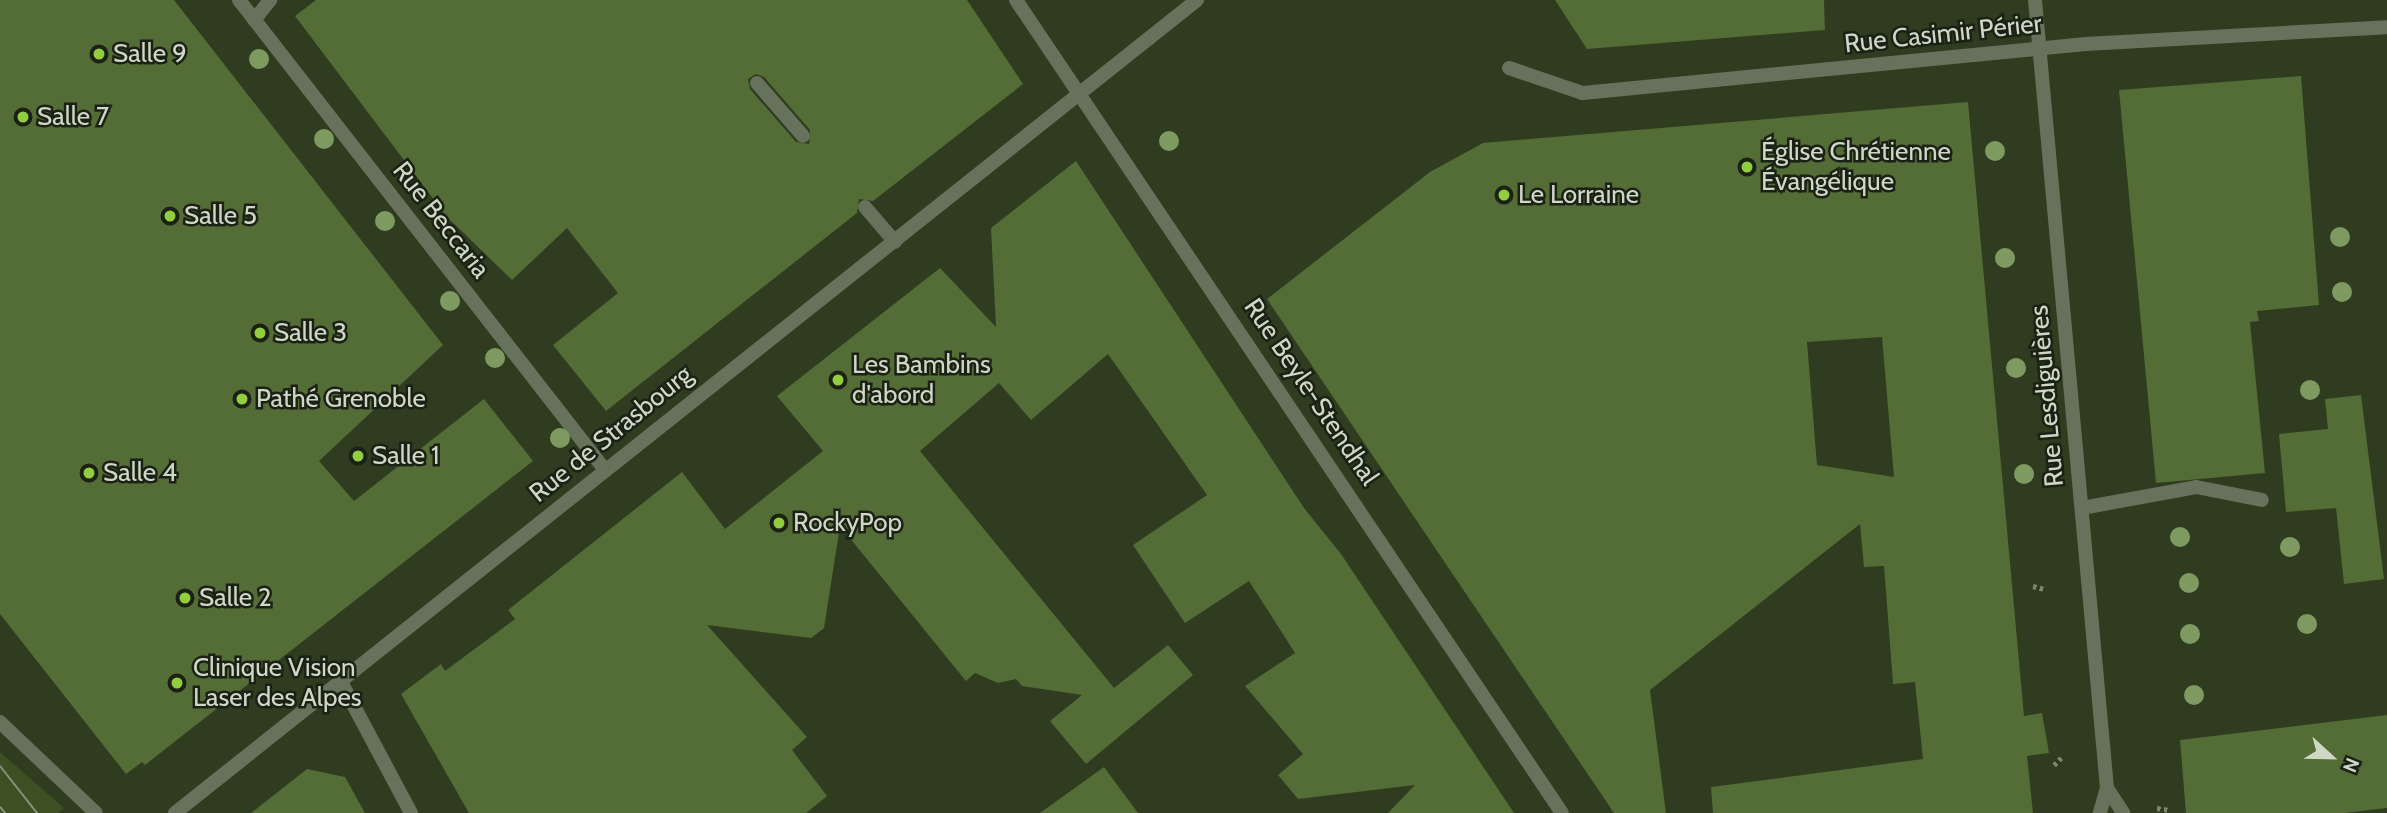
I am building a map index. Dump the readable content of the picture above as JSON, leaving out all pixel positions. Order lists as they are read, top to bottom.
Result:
{
  "streets": {
    "street": [
      "Rue Casimir Périer",
      "Rue Beccaria",
      "Rue Beyle-Stendhal",
      "Rue Lesdiguières",
      "Rue de Strasbourg"
    ]
  },
  "crossings": [
    ["Rue Casimir Périer", "Rue Lesdiguières"],
    ["Rue Beccaria", "Rue de Strasbourg"],
    ["Rue Beyle-Stendhal", "Rue de Strasbourg"]
  ],
  "places": [
    "Salle 9",
    "Salle 7",
    "Église Chrétienne Évangélique",
    "Le Lorraine",
    "Salle 5",
    "Salle 3",
    "Les Bambins d'abord",
    "Pathé Grenoble",
    "Salle 1",
    "Salle 4",
    "RockyPop",
    "Salle 2",
    "Clinique Vision Laser des Alpes"
  ],
  "north": "right"
}
